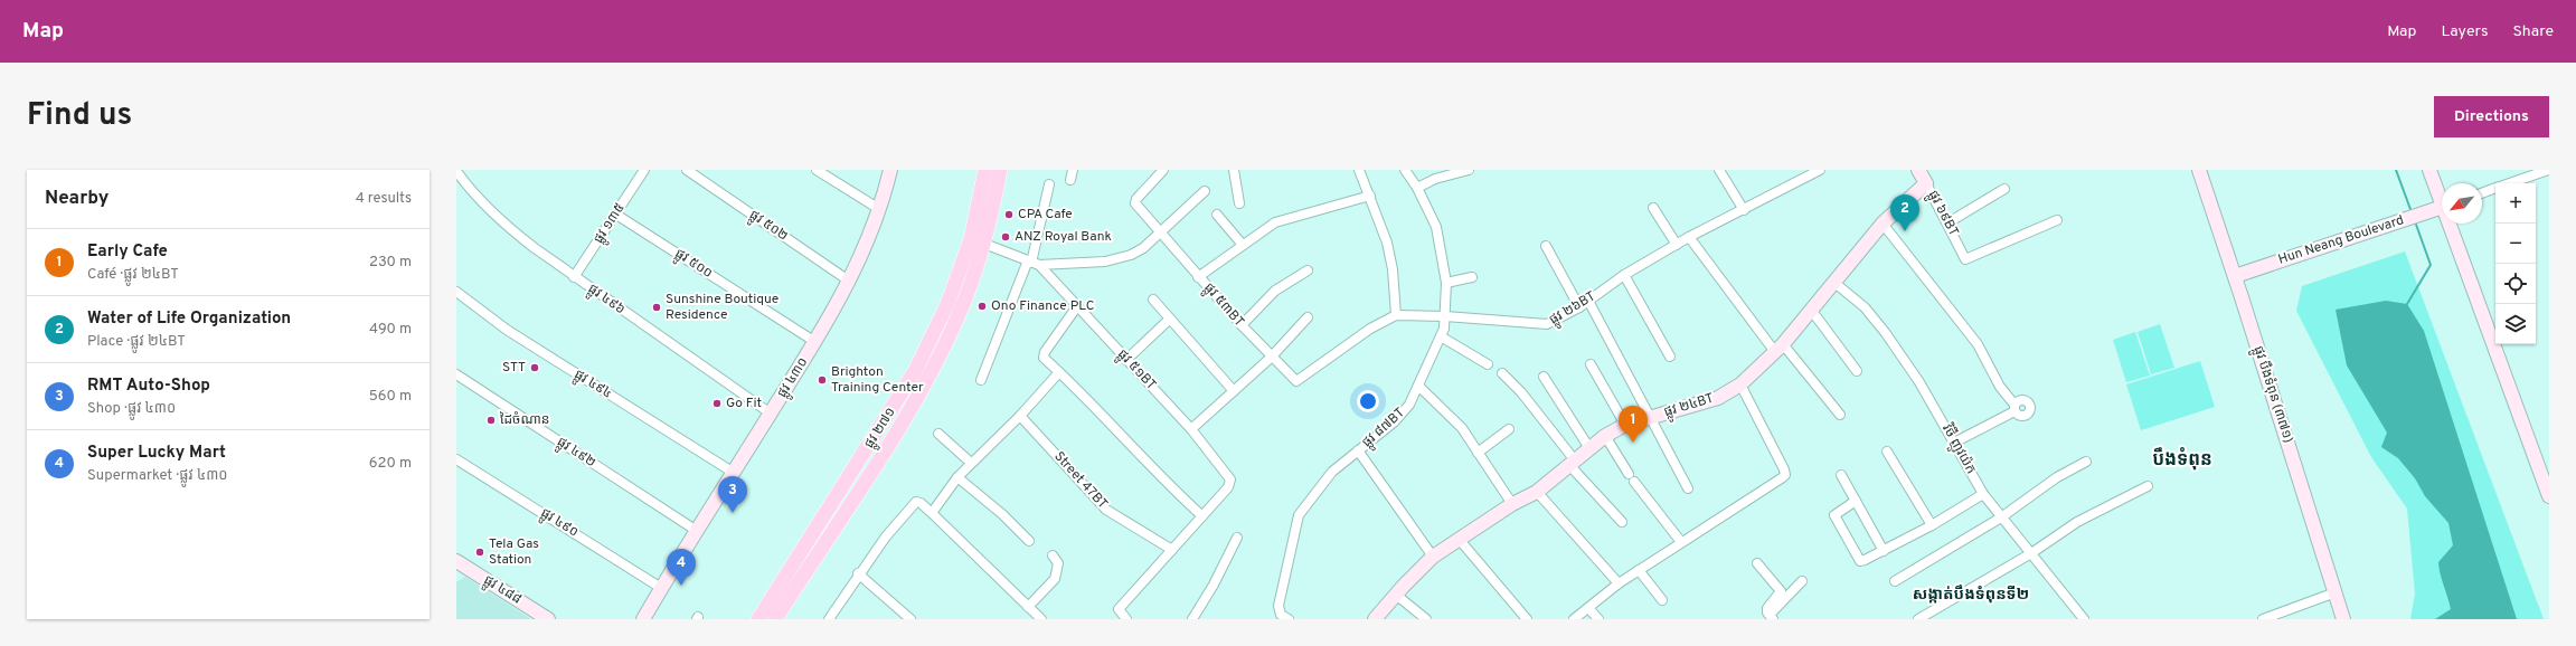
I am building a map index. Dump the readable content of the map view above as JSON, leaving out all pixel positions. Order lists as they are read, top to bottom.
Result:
{
  "streets": {
    "main road": ["ផ្លូវ ២៧១"],
    "street": [
      "ផ្លូវ ៦៩BT",
      "ផ្លូវ ១៣៥",
      "ផ្លូវ ៥០២",
      "Hun Neang Boulevard",
      "ផ្លូវ ៥០០",
      "ផ្លូវ ៤៩៦",
      "ផ្លូវ ៥៣BT",
      "ផ្លូវ ២៦BT",
      "ផ្លូវ ៥១BT",
      "ផ្លូវ ៤៣០",
      "ផ្លូវ ៤៩៤",
      "ផ្លូវ បឹងទំពុន (៣៧១)",
      "ផ្លូវ ២៤BT",
      "ផ្លូវ ៨៧BT",
      "វិថី ញូវយ៉ក",
      "ផ្លូវ ៤៩២",
      "Street 47BT",
      "ផ្លូវ ៤៩០",
      "ផ្លូវ ៤៨៨"
    ]
  },
  "crossings": [
    ["ផ្លូវ ៦៩BT", "ផ្លូវ ២៤BT"],
    ["ផ្លូវ ១៣៥", "ផ្លូវ ៥០០"],
    ["ផ្លូវ ១៣៥", "ផ្លូវ ៤៩៦"],
    ["ផ្លូវ ៥០២", "ផ្លូវ ៤៣០"],
    ["Hun Neang Boulevard", "ផ្លូវ បឹងទំពុន (៣៧១)"],
    ["ផ្លូវ ៥០០", "ផ្លូវ ៤៣០"],
    ["ផ្លូវ ៤៩៦", "ផ្លូវ ៤៣០"],
    ["ផ្លូវ ៥៣BT", "ផ្លូវ ២៦BT"],
    ["ផ្លូវ ២៦BT", "ផ្លូវ ៨៧BT"],
    ["ផ្លូវ ៤៣០", "ផ្លូវ ៤៩៤"],
    ["ផ្លូវ ៤៣០", "ផ្លូវ ៤៩២"],
    ["ផ្លូវ ៤៣០", "ផ្លូវ ៤៩០"],
    ["ផ្លូវ ២៤BT", "វិថី ញូវយ៉ក"]
  ],
  "districts": ["បឹងទំពុន", "សង្កាត់បឹងទំពុនទី២"],
  "places": [
    "CPA Cafe",
    "ANZ Royal Bank",
    "Ono Finance PLC",
    "Sunshine Boutique Residence",
    "STT",
    "Brighton Training Center",
    "Go Fit",
    "ដៃចំណាន",
    "Tela Gas Station"
  ],
  "north": "bottom left",
  "page": {
    "header": "Map",
    "nav": ["Map", "Layers", "Share"],
    "title": "Find us",
    "buttons": "Directions",
    "heading": ["Nearby", "4 results"],
    "map_buttons": ["+", "−"],
    "pins": [
      "2",
      "1",
      "3",
      "4"
    ],
    "list": [
      {
        "mark": "1",
        "name": "Early Cafe",
        "note": "Café · ផ្លូវ ២៤BT",
        "value": "230 m"
      },
      {
        "mark": "2",
        "name": "Water of Life Organization",
        "note": "Place · ផ្លូវ ២៤BT",
        "value": "490 m"
      },
      {
        "mark": "3",
        "name": "RMT Auto-Shop",
        "note": "Shop · ផ្លូវ ៤៣០",
        "value": "560 m"
      },
      {
        "mark": "4",
        "name": "Super Lucky Mart",
        "note": "Supermarket · ផ្លូវ ៤៣០",
        "value": "620 m"
      }
    ]
  }
}
